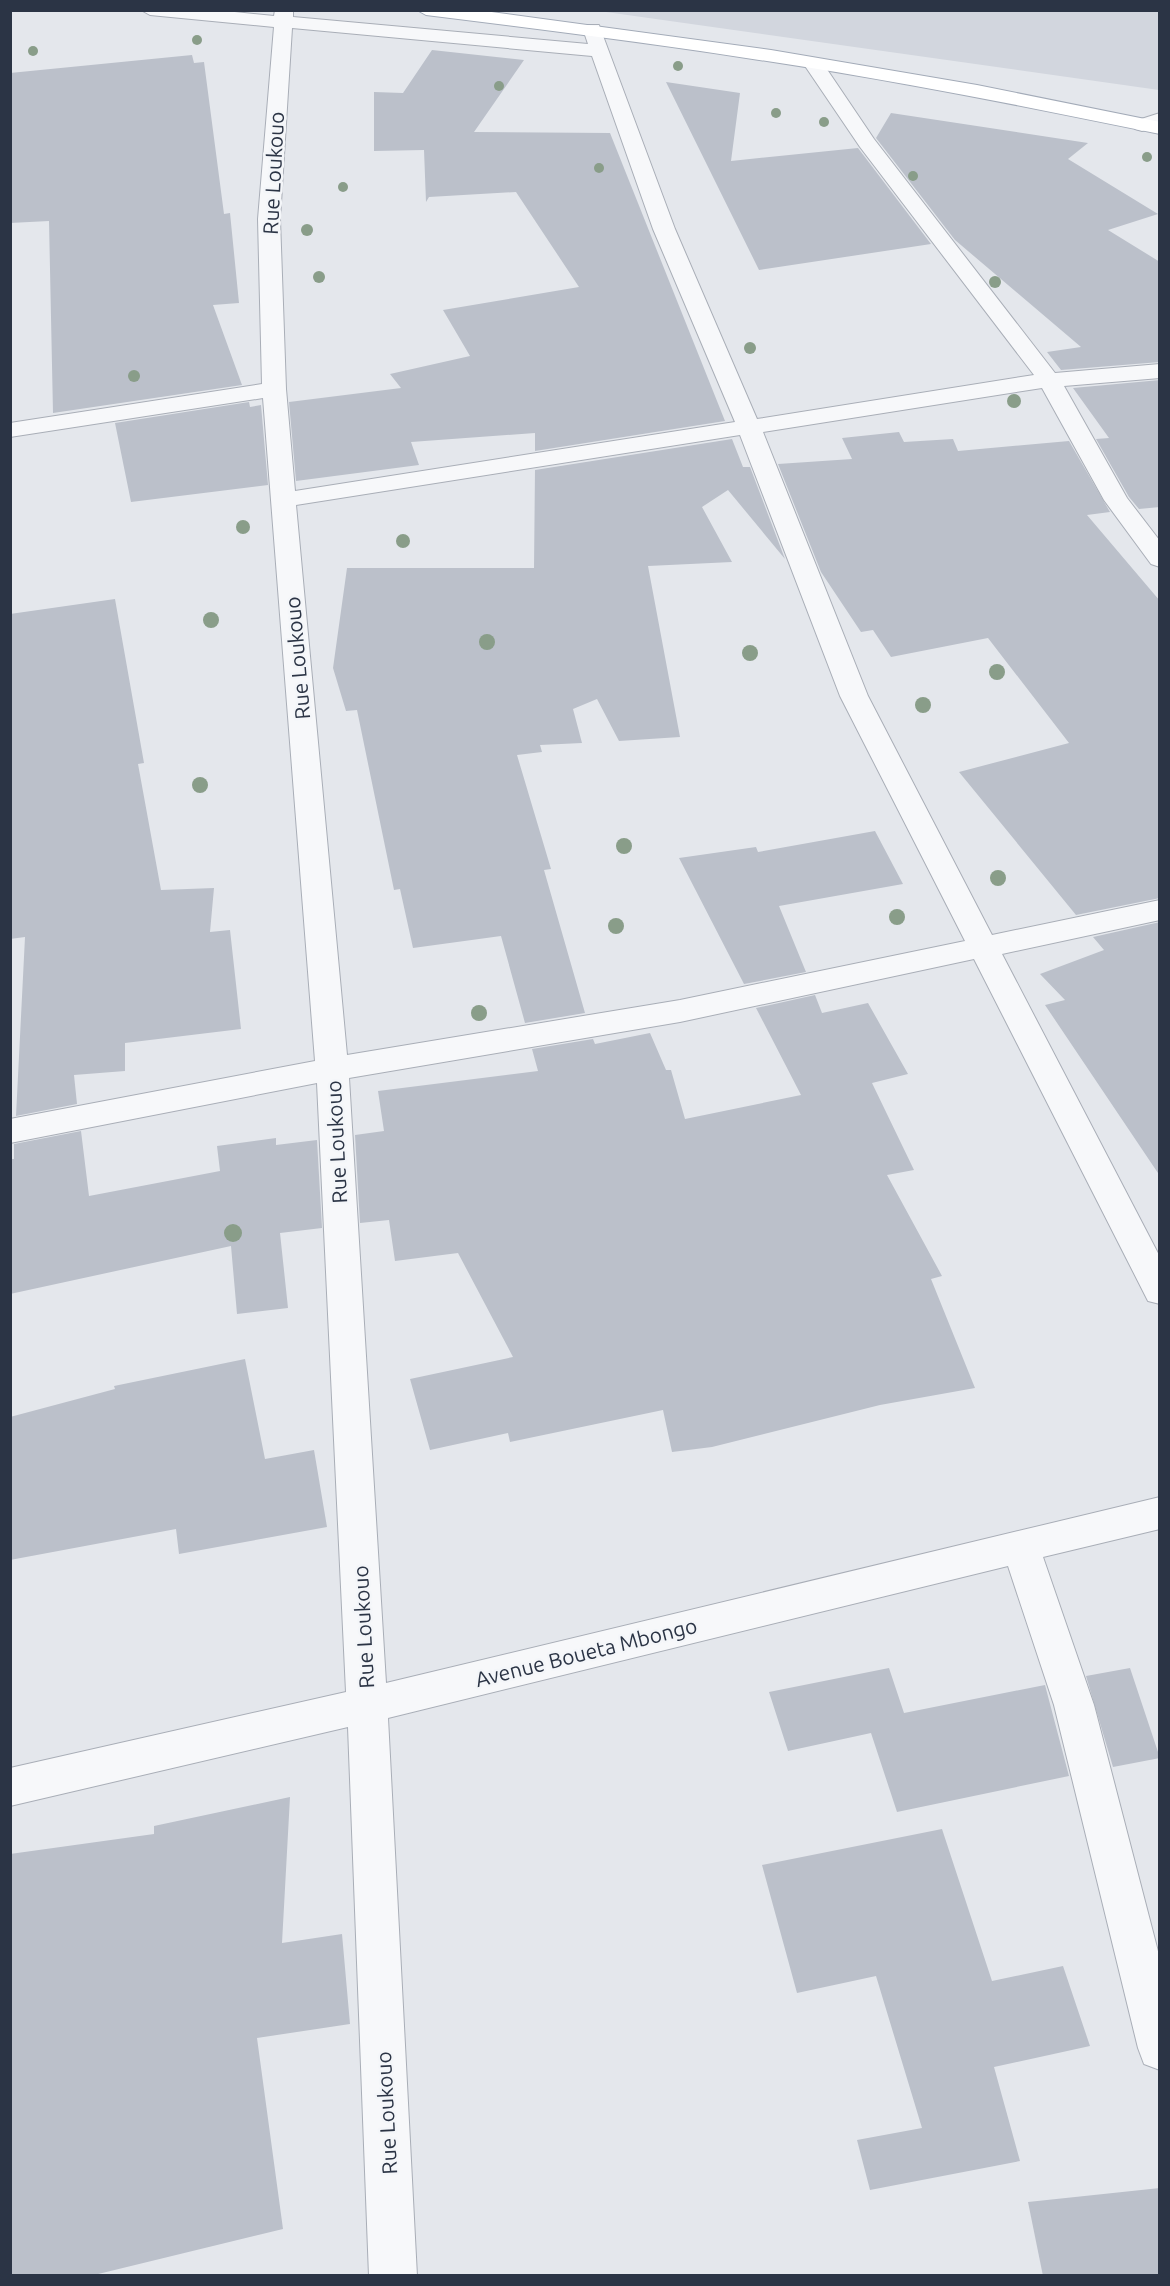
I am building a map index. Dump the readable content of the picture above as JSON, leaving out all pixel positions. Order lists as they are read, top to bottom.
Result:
{
  "streets": {
    "street": ["Rue Loukouo", "Avenue Boueta Mbongo"]
  },
  "crossings": [
    ["Rue Loukouo", "Avenue Boueta Mbongo"]
  ]
}
